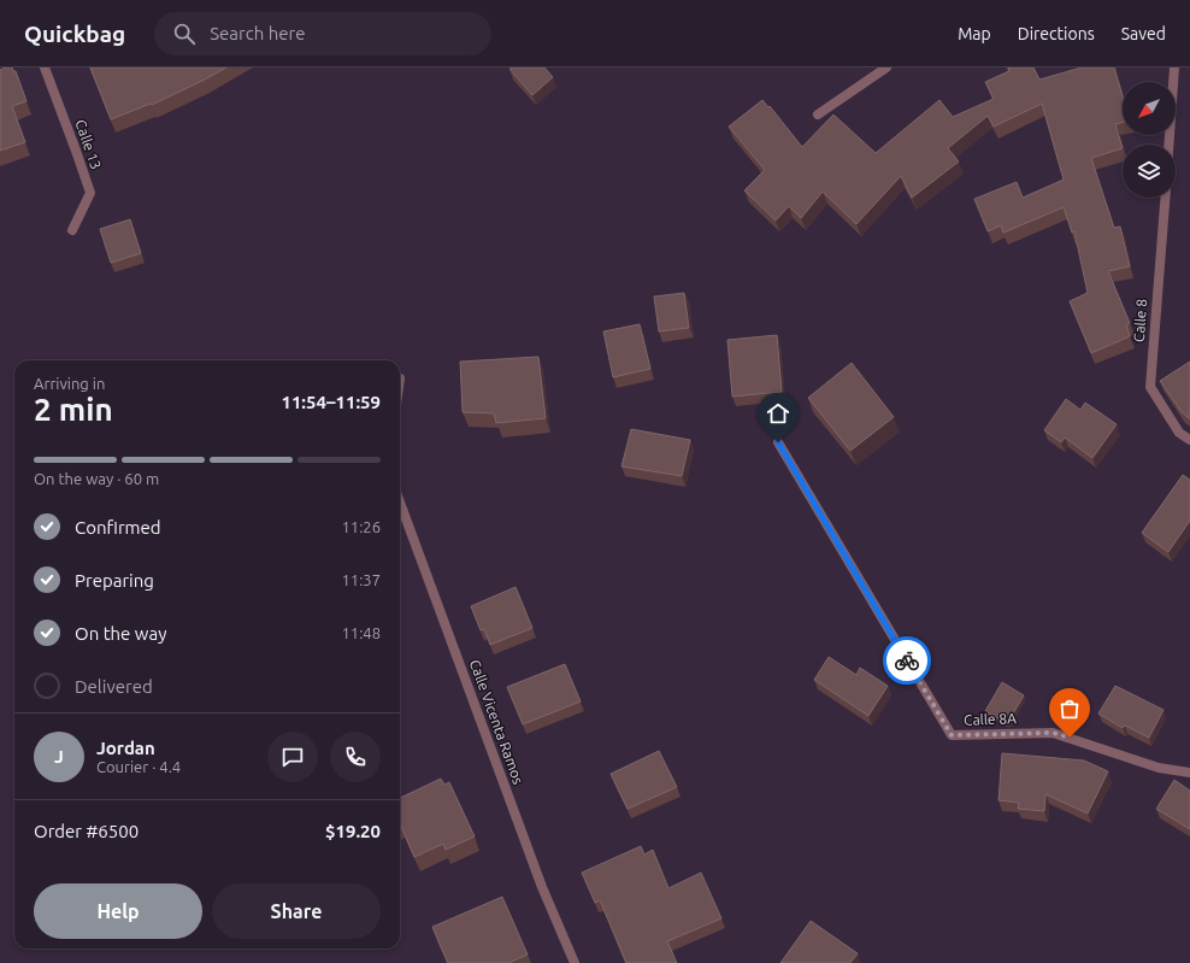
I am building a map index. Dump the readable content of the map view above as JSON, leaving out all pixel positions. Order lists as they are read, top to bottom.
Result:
{
  "streets": {
    "street": [
      "Calle 13",
      "Calle 8",
      "Calle 8A",
      "Calle Vicenta Ramos"
    ]
  },
  "north": "bottom left",
  "page": {
    "header": "Quickbag",
    "search": "Search here",
    "nav": ["Map", "Directions", "Saved"],
    "heading": ["2 min", "Arriving in", "11:54–11:59"],
    "panel": [
      "Jordan",
      "Courier · 4.4",
      "Order #6500",
      "$19.20"
    ],
    "bar": "On the way · 60 m",
    "list": [
      ["Confirmed", "11:26"],
      ["Preparing", "11:37"],
      ["On the way", "11:48"],
      "Delivered"
    ],
    "round": "J",
    "buttons": ["Help", "Share"]
  }
}
